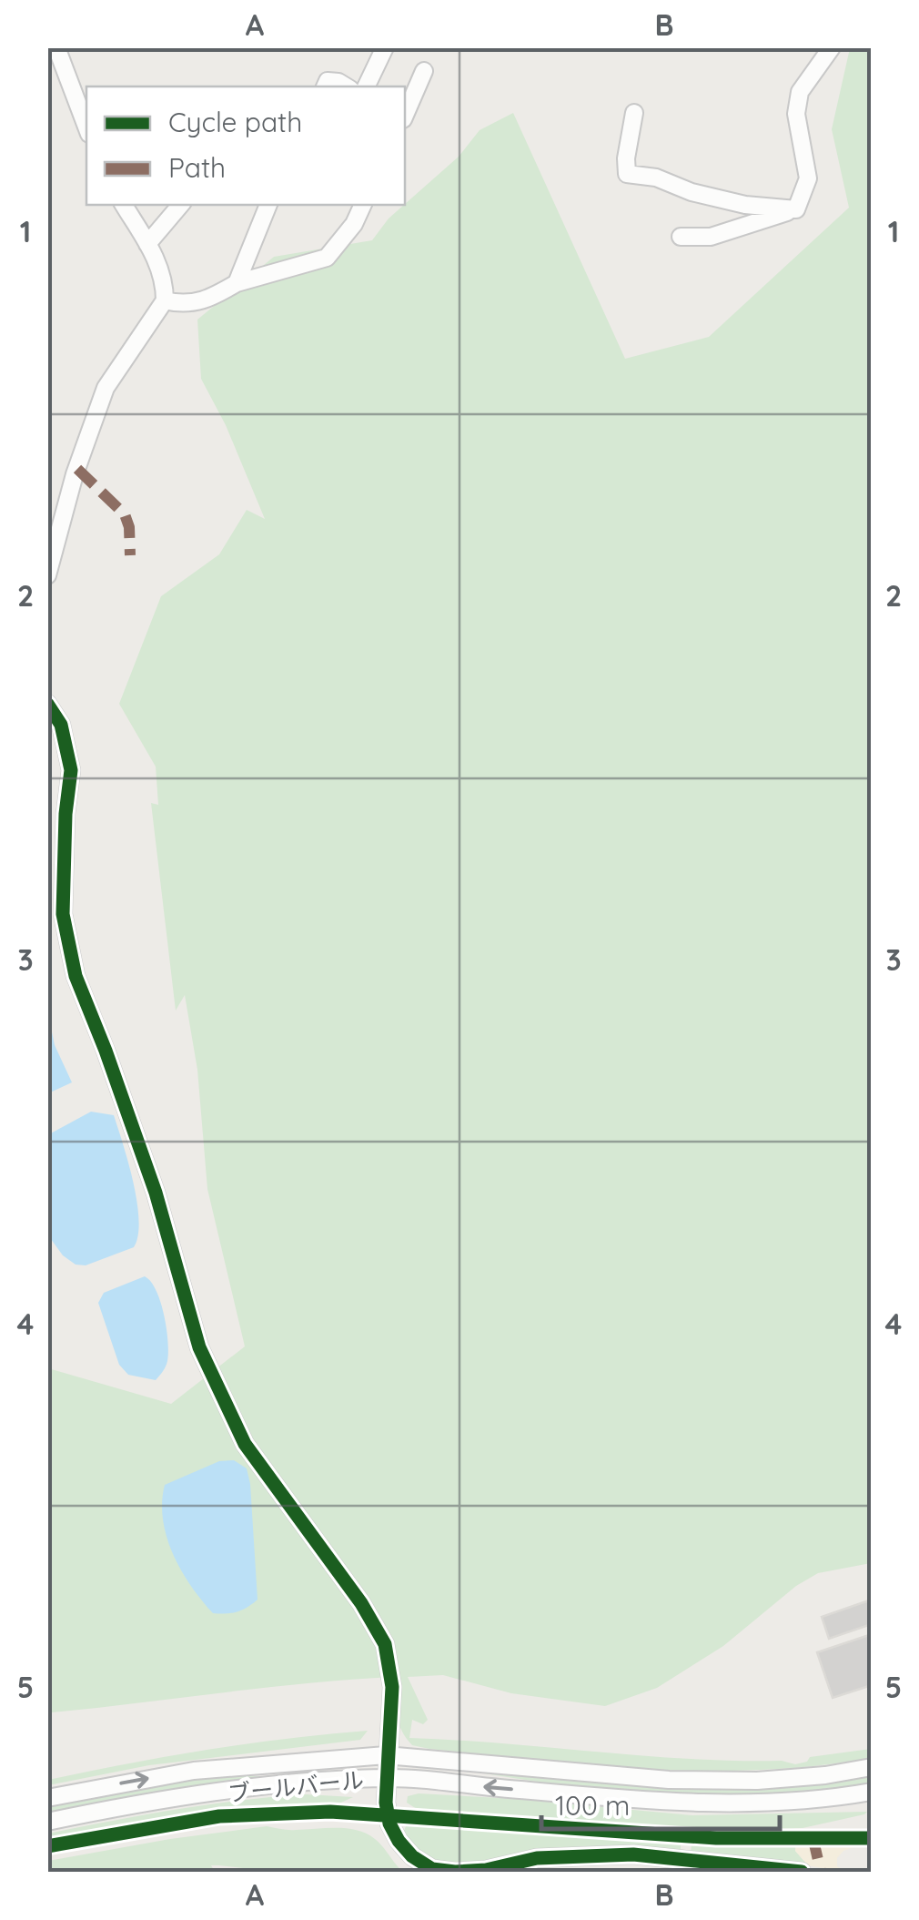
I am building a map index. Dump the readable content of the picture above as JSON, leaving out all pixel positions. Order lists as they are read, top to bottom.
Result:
{
  "streets": {
    "street": ["ブールバール"]
  },
  "legend": ["Cycle path", "Path"],
  "scale_bar": "100 m",
  "grid": {
    "columns": ["A", "B"],
    "rows": [
      "1",
      "2",
      "3",
      "4",
      "5"
    ]
  }
}
